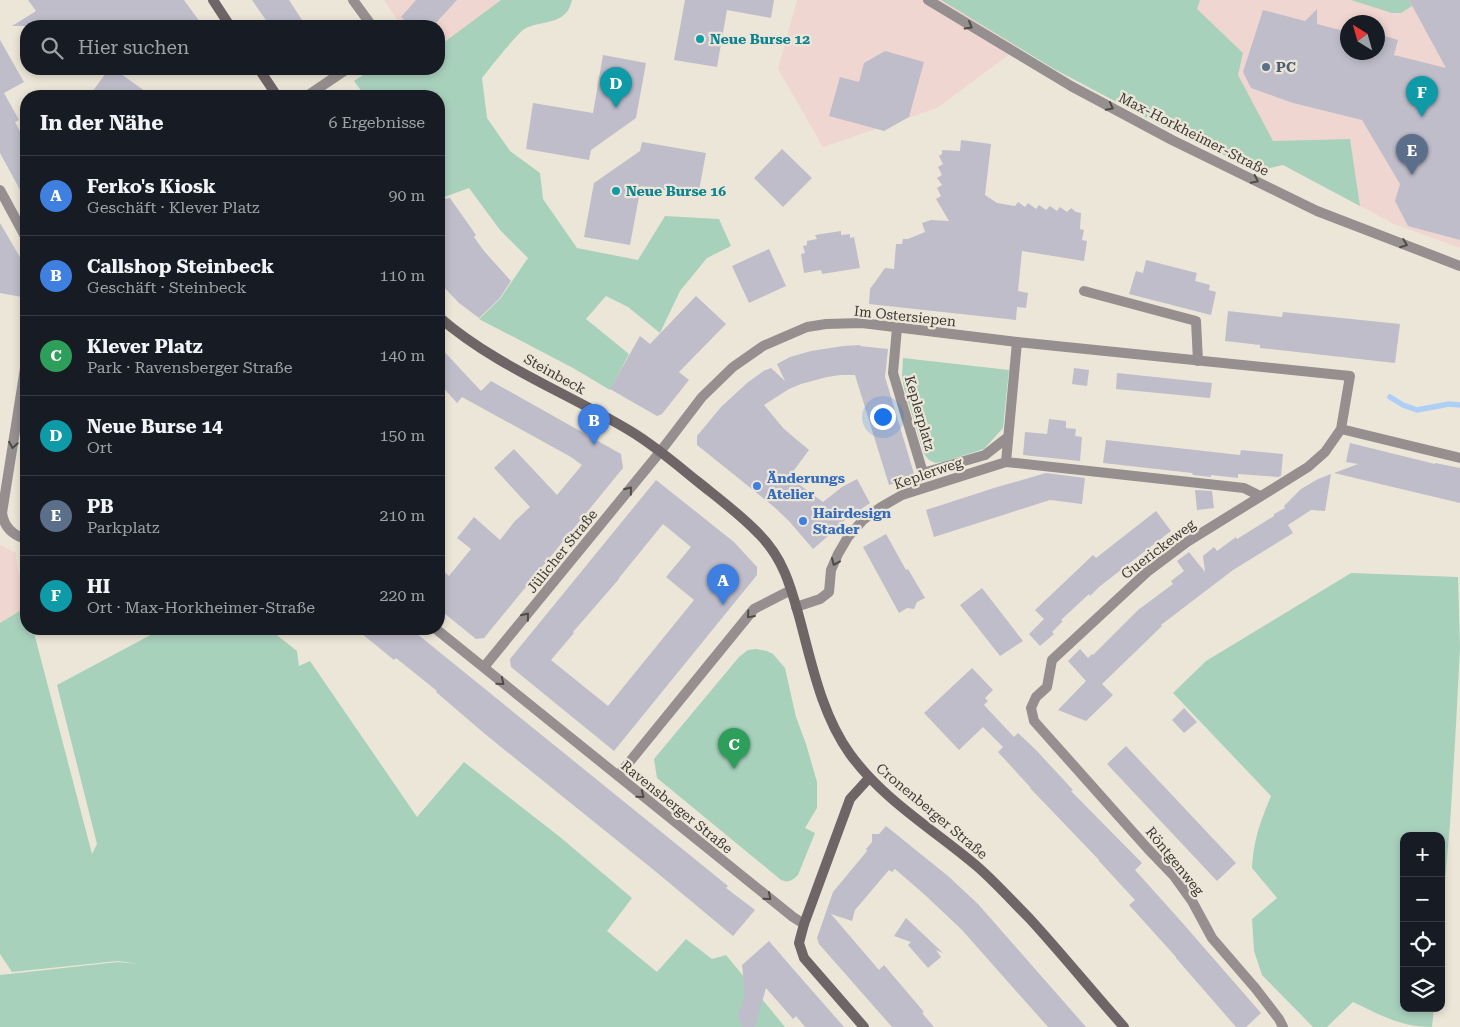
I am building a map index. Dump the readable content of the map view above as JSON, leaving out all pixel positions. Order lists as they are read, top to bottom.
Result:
{
  "streets": {
    "main road": ["Steinbeck", "Cronenberger Straße"],
    "street": [
      "Max-Horkheimer-Straße",
      "Im Ostersiepen",
      "Keplerplatz",
      "Keplerweg",
      "Guerickeweg",
      "Jülicher Straße",
      "Ravensberger Straße",
      "Röntgenweg"
    ]
  },
  "crossings": [
    ["Im Ostersiepen", "Steinbeck"],
    ["Im Ostersiepen", "Keplerplatz"],
    ["Im Ostersiepen", "Guerickeweg"],
    ["Im Ostersiepen", "Jülicher Straße"],
    ["Im Ostersiepen", "Cronenberger Straße"],
    ["Steinbeck", "Jülicher Straße"],
    ["Steinbeck", "Cronenberger Straße"],
    ["Keplerweg", "Cronenberger Straße"],
    ["Guerickeweg", "Röntgenweg"],
    ["Jülicher Straße", "Ravensberger Straße"],
    ["Jülicher Straße", "Cronenberger Straße"]
  ],
  "one_way": [
    "Max-Horkheimer-Straße",
    "Keplerweg",
    "Jülicher Straße",
    "Ravensberger Straße"
  ],
  "places": [
    "Neue Burse 12",
    "PC",
    "Neue Burse 16",
    "Änderungs Atelier",
    "Hairdesign Stader"
  ],
  "north": "top left",
  "page": {
    "search": "Hier suchen",
    "pins": [
      "D",
      "F",
      "E",
      "B",
      "A",
      "C"
    ],
    "heading": ["In der Nähe", "6 Ergebnisse"],
    "list": [
      {
        "mark": "A",
        "name": "Ferko's Kiosk",
        "note": "Geschäft · Klever Platz",
        "value": "90 m"
      },
      {
        "mark": "B",
        "name": "Callshop Steinbeck",
        "note": "Geschäft · Steinbeck",
        "value": "110 m"
      },
      {
        "mark": "C",
        "name": "Klever Platz",
        "note": "Park · Ravensberger Straße",
        "value": "140 m"
      },
      {
        "mark": "D",
        "name": "Neue Burse 14",
        "note": "Ort",
        "value": "150 m"
      },
      {
        "mark": "E",
        "name": "PB",
        "note": "Parkplatz",
        "value": "210 m"
      },
      {
        "mark": "F",
        "name": "HI",
        "note": "Ort · Max-Horkheimer-Straße",
        "value": "220 m"
      }
    ],
    "map_buttons": ["+", "−"]
  }
}
